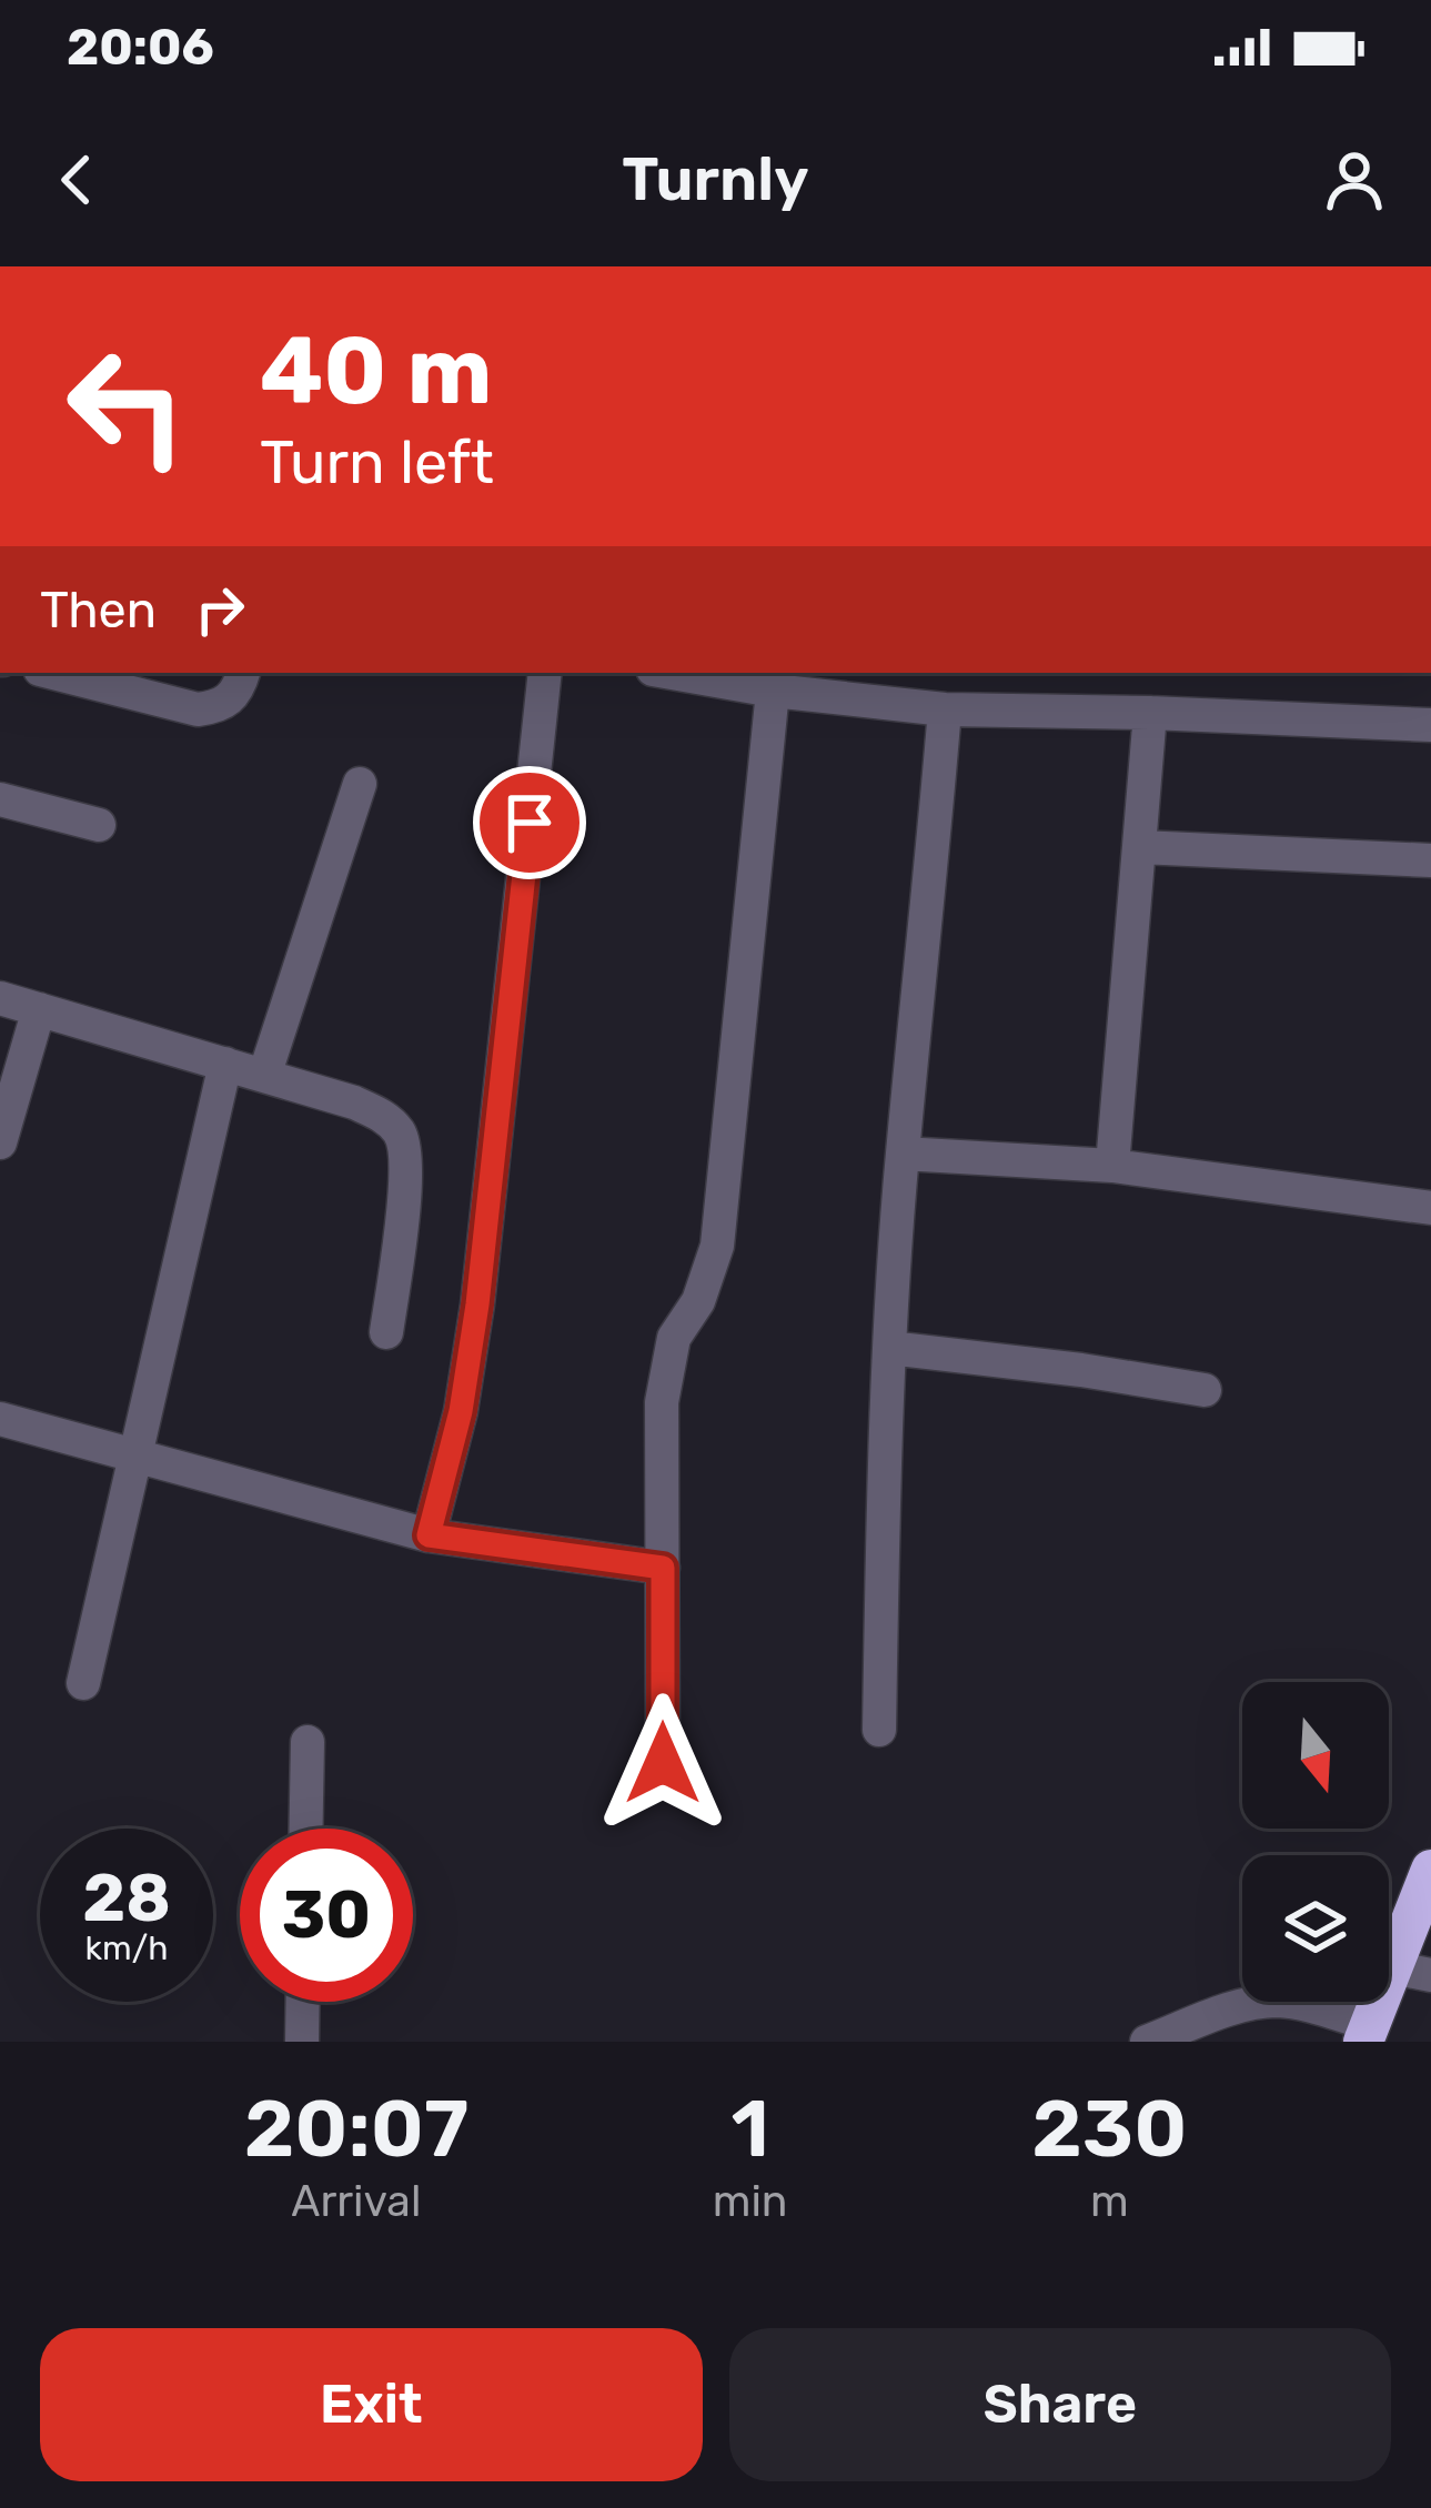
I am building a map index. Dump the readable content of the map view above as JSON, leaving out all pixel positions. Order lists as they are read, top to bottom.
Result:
{
  "north": "bottom",
  "page": {
    "status": "20:06",
    "header": "Turnly",
    "turn": ["40 m", "Turn left"],
    "then": "Then",
    "speed": "28 km/h",
    "limit": "30",
    "eta": [
      "20:07",
      "Arrival",
      "1",
      "min",
      "230",
      "m"
    ],
    "buttons": ["Exit", "Share"]
  }
}
